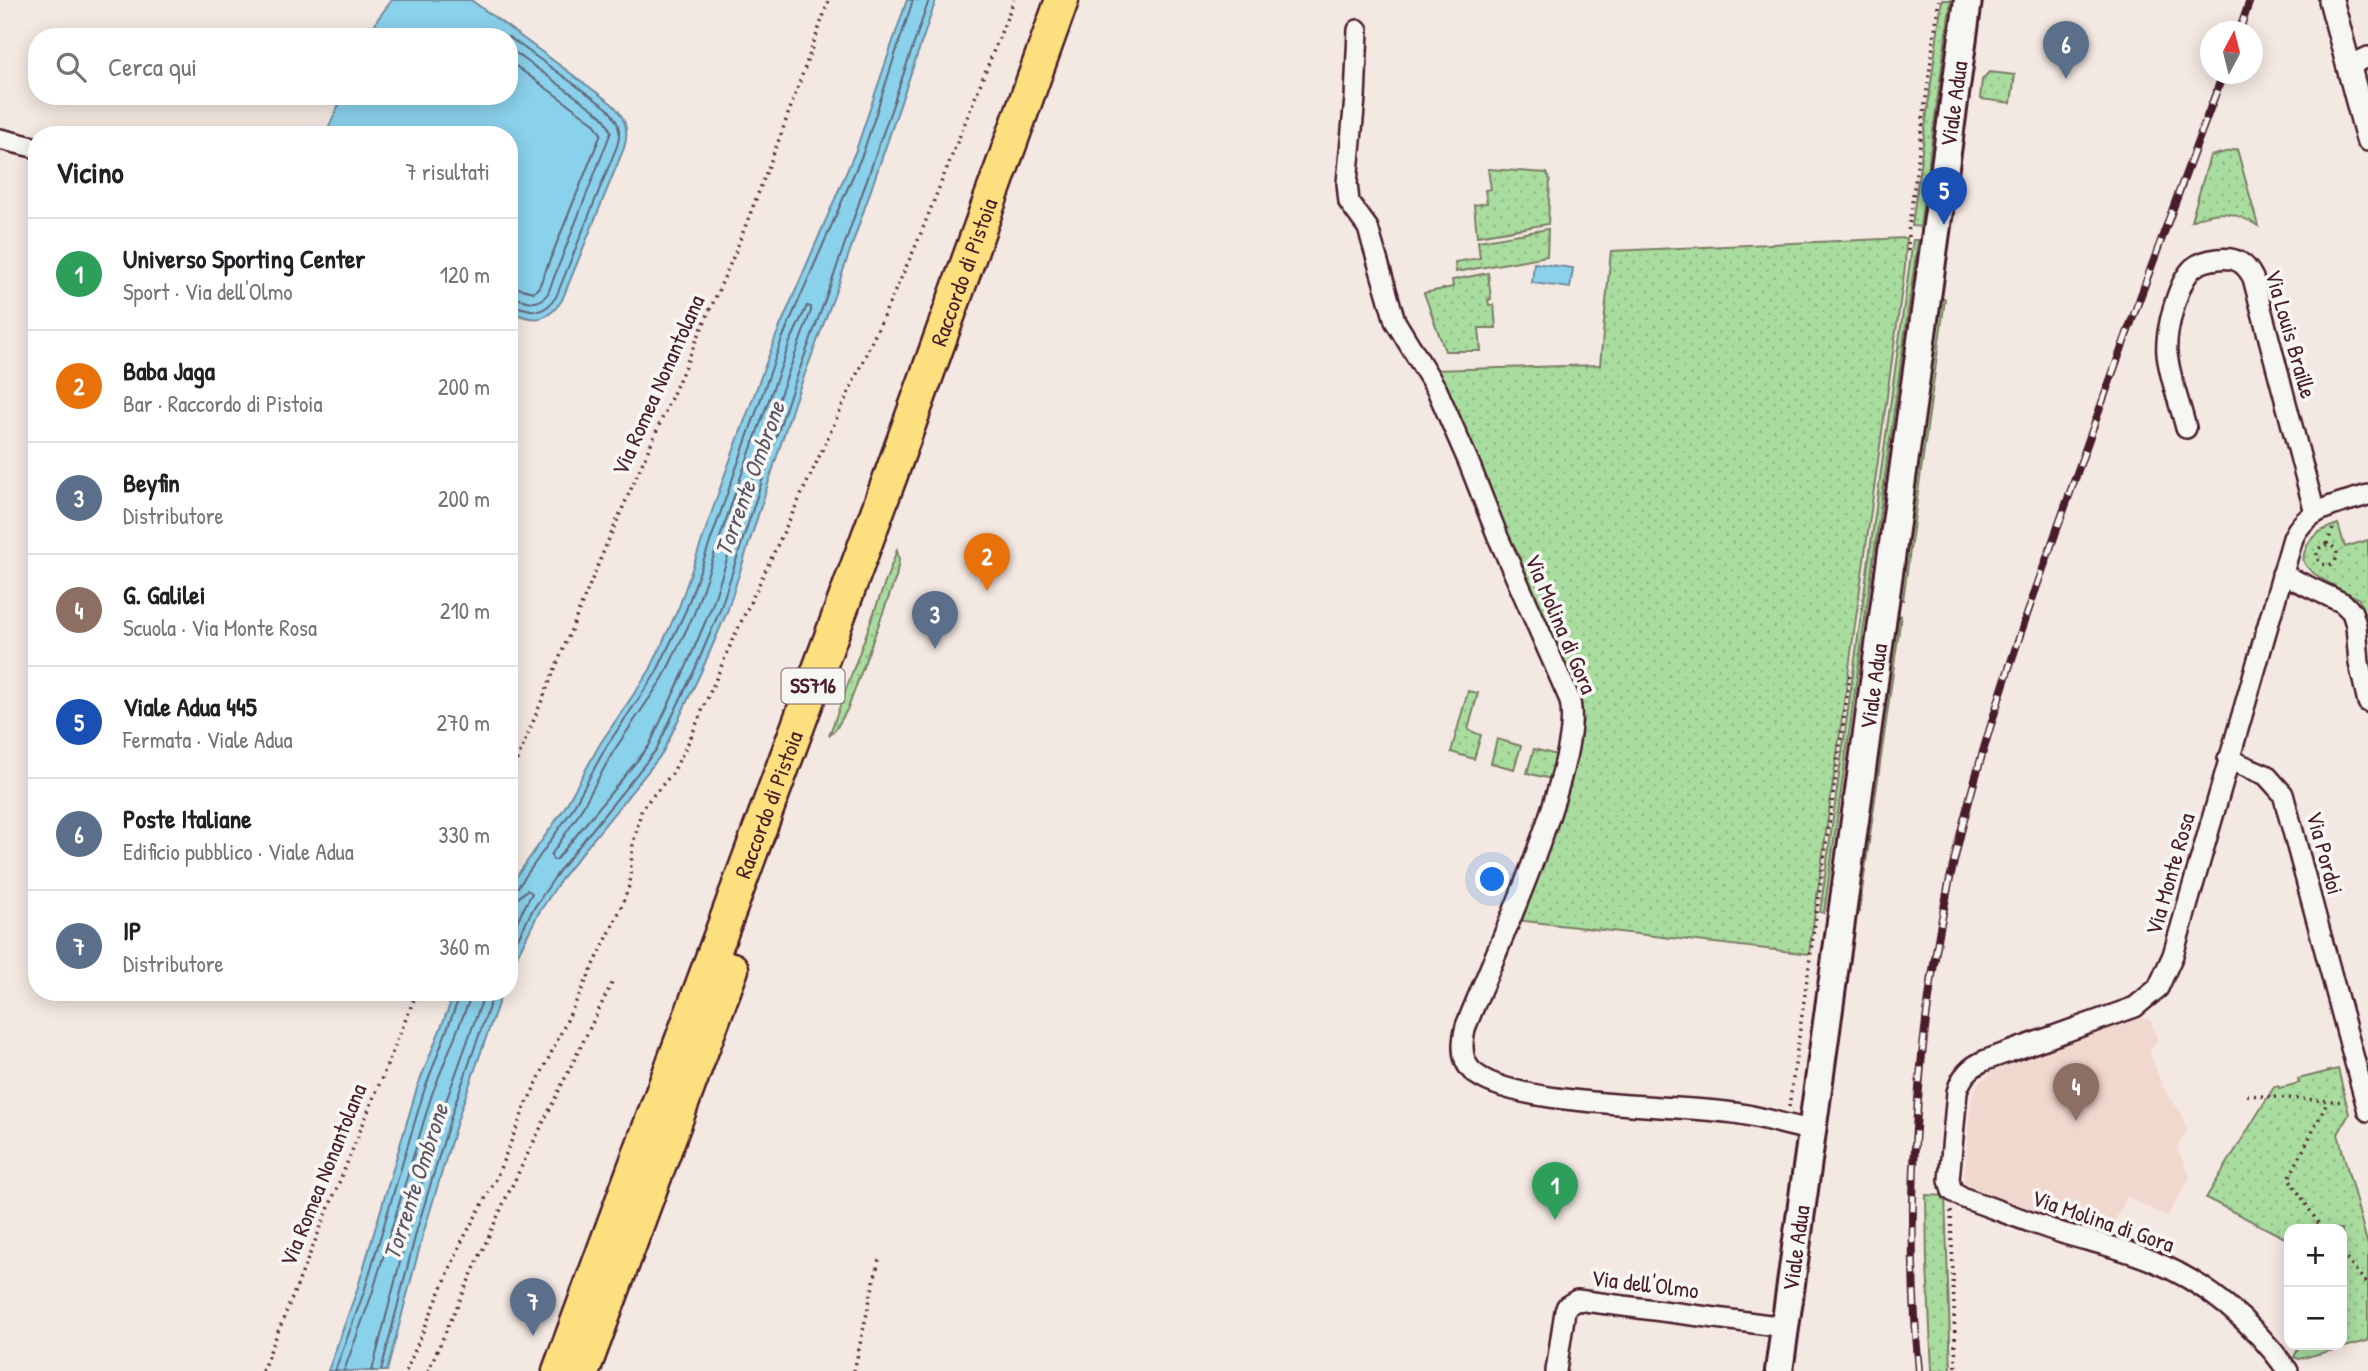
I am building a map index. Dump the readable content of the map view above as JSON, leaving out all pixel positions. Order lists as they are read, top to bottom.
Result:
{
  "streets": {
    "highway": ["Raccordo di Pistoia", "SS716"],
    "main road": ["Viale Adua"],
    "street": [
      "Via Louis Braille",
      "Via Molina di Gora",
      "Via Pordoi",
      "Via Monte Rosa",
      "Via dell'Olmo"
    ],
    "path": ["Via Romea Nonantolana"]
  },
  "crossings": [
    ["Viale Adua", "Via Molina di Gora"],
    ["Viale Adua", "Via dell'Olmo"],
    ["Via Louis Braille", "Via Monte Rosa"],
    ["Via Molina di Gora", "Via Monte Rosa"],
    ["Via Pordoi", "Via Monte Rosa"]
  ],
  "water": ["Torrente Ombrone"],
  "north": "top",
  "page": {
    "pins": [
      "6",
      "5",
      "2",
      "3",
      "4",
      "1",
      "7"
    ],
    "search": "Cerca qui",
    "heading": ["Vicino", "7 risultati"],
    "list": [
      {
        "mark": "1",
        "name": "Universo Sporting Center",
        "note": "Sport · Via dell'Olmo",
        "value": "120 m"
      },
      {
        "mark": "2",
        "name": "Baba Jaga",
        "note": "Bar · Raccordo di Pistoia",
        "value": "200 m"
      },
      {
        "mark": "3",
        "name": "Beyfin",
        "note": "Distributore",
        "value": "200 m"
      },
      {
        "mark": "4",
        "name": "G. Galilei",
        "note": "Scuola · Via Monte Rosa",
        "value": "210 m"
      },
      {
        "mark": "5",
        "name": "Viale Adua 445",
        "note": "Fermata · Viale Adua",
        "value": "270 m"
      },
      {
        "mark": "6",
        "name": "Poste Italiane",
        "note": "Edificio pubblico · Viale Adua",
        "value": "330 m"
      },
      {
        "mark": "7",
        "name": "IP",
        "note": "Distributore",
        "value": "360 m"
      }
    ],
    "map_buttons": ["+", "−"]
  }
}
